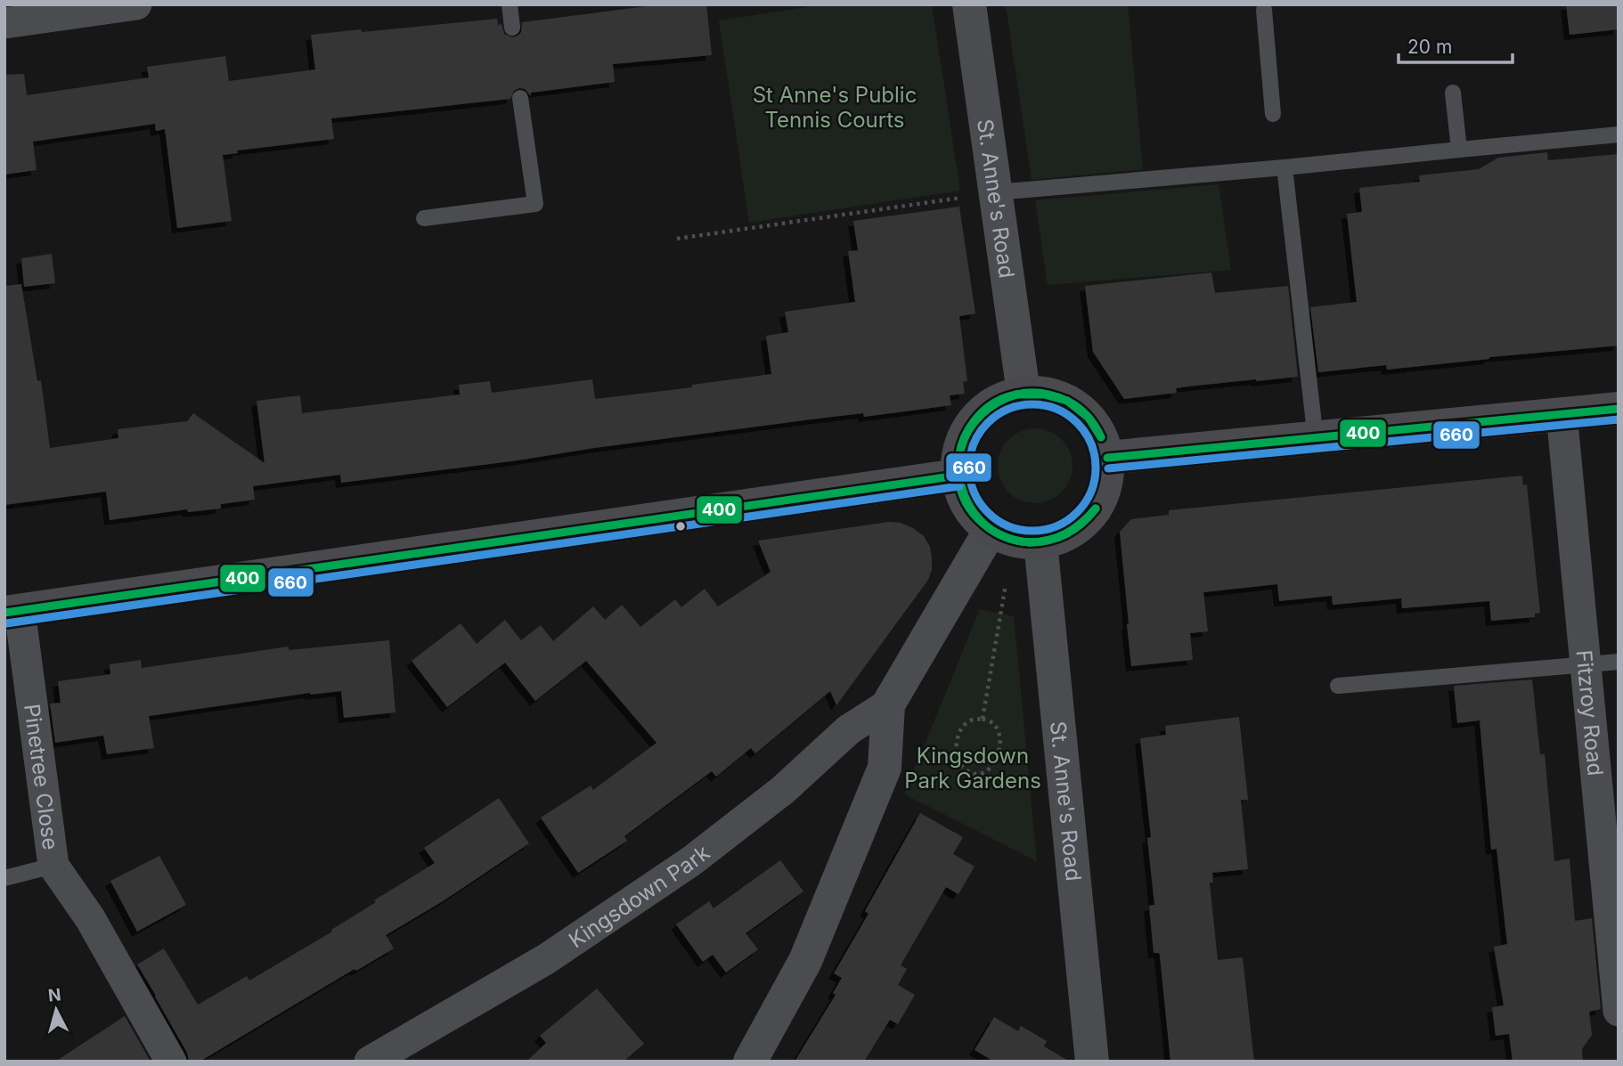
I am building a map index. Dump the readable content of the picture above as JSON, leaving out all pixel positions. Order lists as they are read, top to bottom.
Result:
{
  "streets": {
    "street": [
      "St. Anne's Road",
      "Fitzroy Road",
      "Pinetree Close",
      "Kingsdown Park"
    ]
  },
  "crossings": [
    ["St. Anne's Road", "Kingsdown Park"]
  ],
  "parks": ["St Anne's Public Tennis Courts", "Kingsdown Park Gardens"],
  "lines": ["transit line 400", "transit line 660"],
  "scale_bar": "20 m",
  "north": "top"
}
